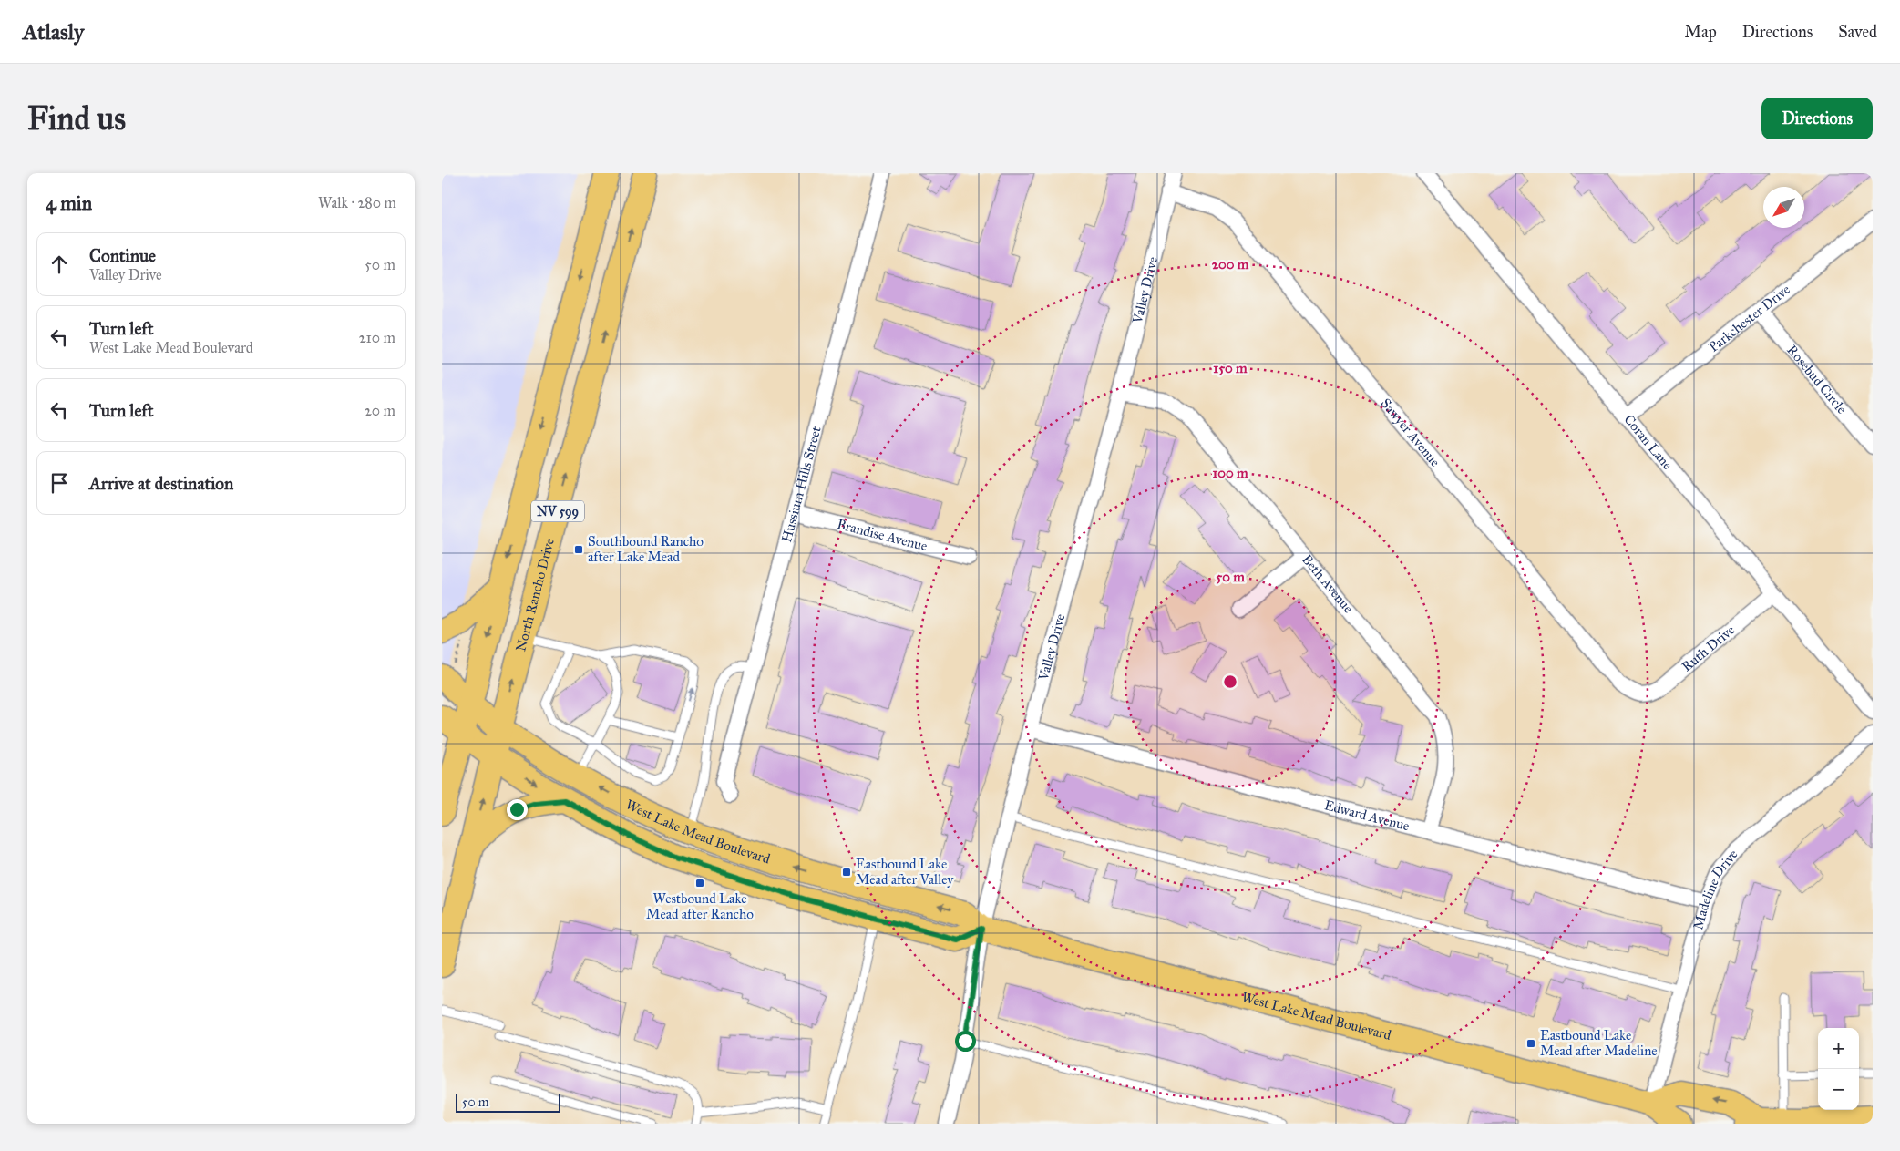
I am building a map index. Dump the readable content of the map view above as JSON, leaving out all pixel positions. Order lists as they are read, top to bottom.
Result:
{
  "streets": {
    "main road": ["NV 599", "North Rancho Drive", "West Lake Mead Boulevard"],
    "street": [
      "Valley Drive",
      "Parkchester Drive",
      "Rosebud Circle",
      "Sawyer Avenue",
      "Coran Lane",
      "Hussium Hills Street",
      "Brandise Avenue",
      "Beth Avenue",
      "Ruth Drive",
      "Edward Avenue",
      "Madeline Drive"
    ]
  },
  "crossings": [
    ["Valley Drive", "Sawyer Avenue"],
    ["Valley Drive", "Beth Avenue"],
    ["Valley Drive", "Edward Avenue"],
    ["Valley Drive", "West Lake Mead Boulevard"],
    ["Parkchester Drive", "Rosebud Circle"],
    ["Parkchester Drive", "Coran Lane"],
    ["Sawyer Avenue", "Ruth Drive"],
    ["Coran Lane", "Ruth Drive"],
    ["Hussium Hills Street", "Brandise Avenue"],
    ["NV 599", "West Lake Mead Boulevard"],
    ["Beth Avenue", "Edward Avenue"],
    ["North Rancho Drive", "West Lake Mead Boulevard"],
    ["Edward Avenue", "Madeline Drive"],
    ["West Lake Mead Boulevard", "Madeline Drive"]
  ],
  "places": {
    "transit": [
      "Southbound Rancho after Lake Mead",
      "Eastbound Lake Mead after Valley",
      "Westbound Lake Mead after Rancho",
      "Eastbound Lake Mead after Madeline"
    ]
  },
  "scale_bar": "50 m",
  "north": "bottom left",
  "page": {
    "header": "Atlasly",
    "nav": ["Map", "Directions", "Saved"],
    "buttons": "Directions",
    "title": "Find us",
    "heading": ["4 min", "Walk · 280 m"],
    "list": [
      ["Continue", "Valley Drive", "50 m"],
      ["Turn left", "West Lake Mead Boulevard", "210 m"],
      ["Turn left", "20 m"],
      "Arrive at destination"
    ],
    "map_buttons": ["+", "−"],
    "scale": "50 m"
  },
  "rings": [
    "200 m",
    "150 m",
    "100 m",
    "50 m"
  ]
}
